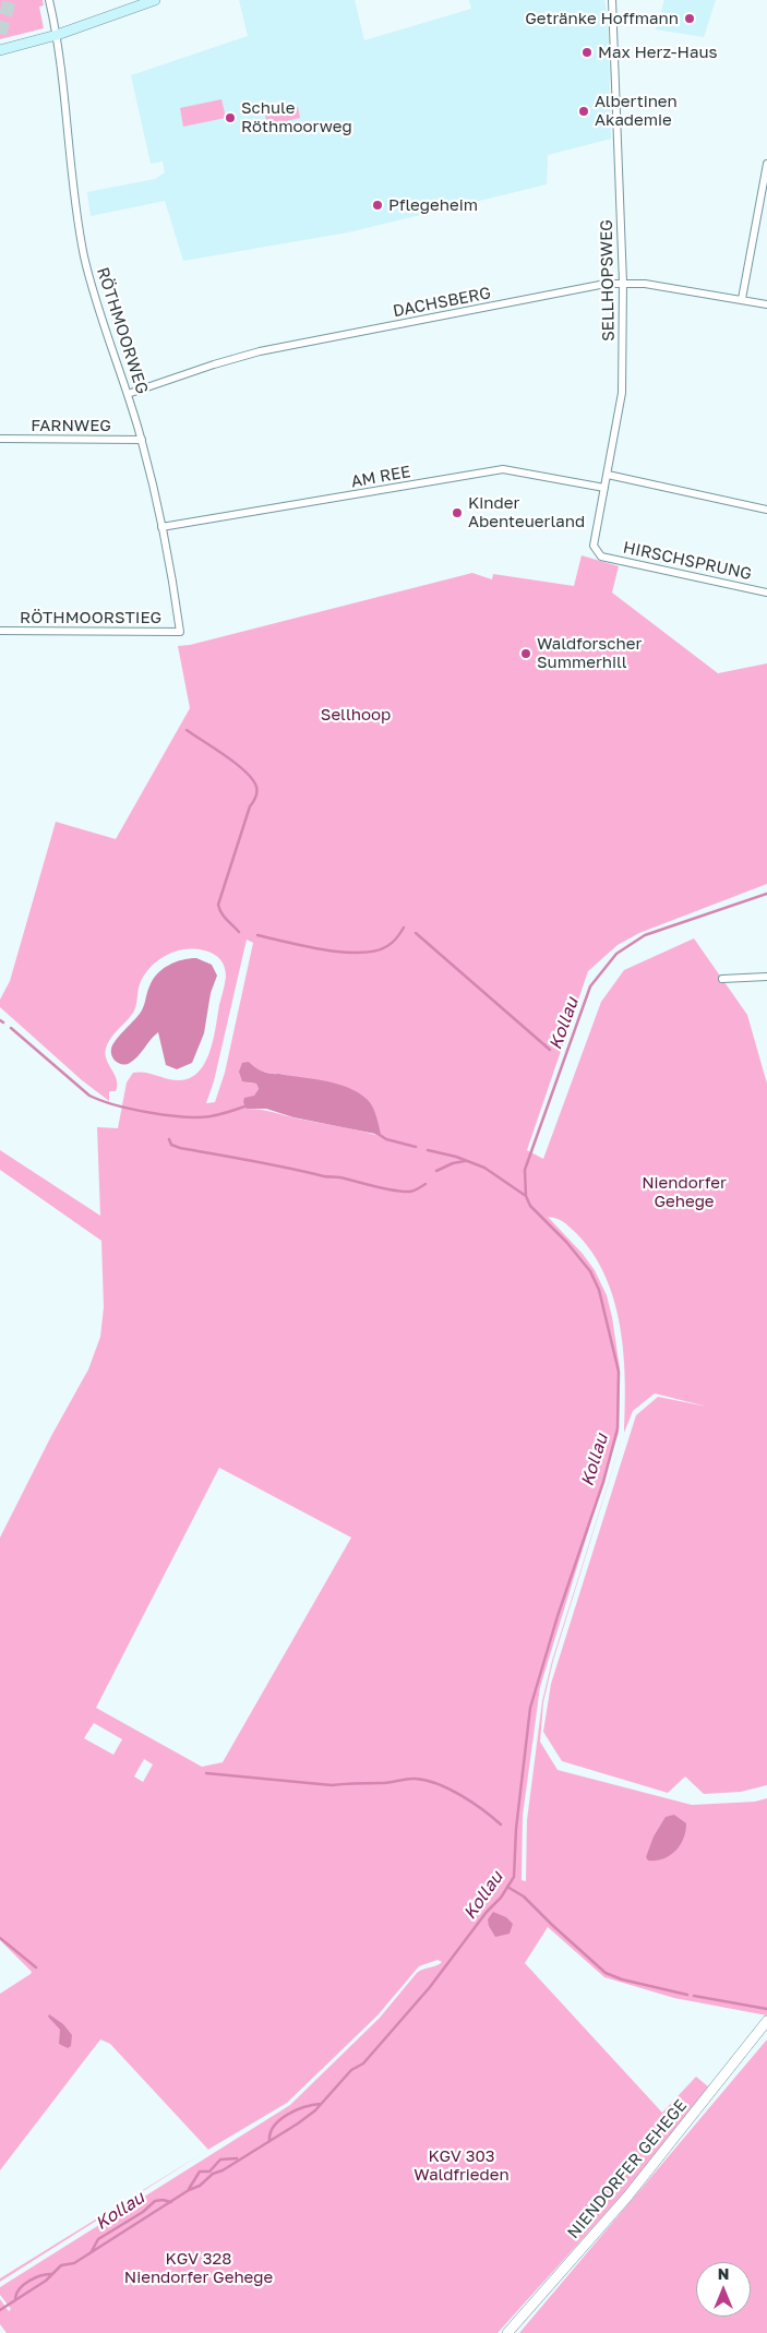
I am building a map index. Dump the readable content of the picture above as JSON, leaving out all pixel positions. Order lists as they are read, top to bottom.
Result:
{
  "streets": {
    "street": [
      "SELLHOPSWEG",
      "DACHSBERG",
      "RÖTHMOORWEG",
      "FARNWEG",
      "AM REE",
      "HIRSCHSPRUNG",
      "RÖTHMOORSTIEG",
      "NIENDORFER GEHEGE"
    ]
  },
  "crossings": [
    ["SELLHOPSWEG", "DACHSBERG"],
    ["SELLHOPSWEG", "AM REE"],
    ["SELLHOPSWEG", "HIRSCHSPRUNG"],
    ["DACHSBERG", "RÖTHMOORWEG"],
    ["RÖTHMOORWEG", "FARNWEG"],
    ["RÖTHMOORWEG", "AM REE"],
    ["RÖTHMOORWEG", "RÖTHMOORSTIEG"]
  ],
  "water": ["Kollau"],
  "parks": [
    "Sellhoop",
    "Niendorfer Gehege",
    "KGV 303 Waldfrieden",
    "KGV 328 Niendorfer Gehege"
  ],
  "places": [
    "Getränke Hoffmann",
    "Max Herz-Haus",
    "Albertinen Akademie",
    "Schule Röthmoorweg",
    "Pflegeheim",
    "Kinder Abenteuerland",
    "Waldforscher Summerhill"
  ],
  "north": "top"
}
